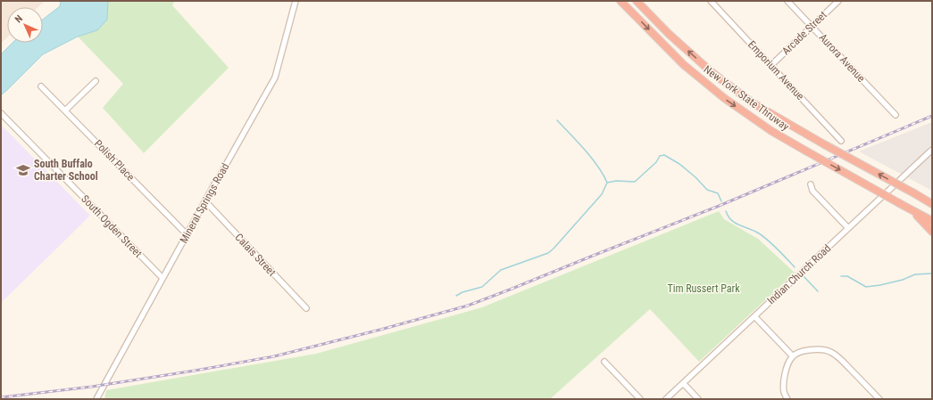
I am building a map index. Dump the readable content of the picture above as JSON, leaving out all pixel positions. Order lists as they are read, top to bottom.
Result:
{
  "streets": {
    "highway": ["New York State Thruway"],
    "street": [
      "Arcade Street",
      "Aurora Avenue",
      "Emporium Avenue",
      "Polish Place",
      "Mineral Springs Road",
      "South Ogden Street",
      "Calais Street",
      "Indian Church Road"
    ]
  },
  "crossings": [
    ["Arcade Street", "Aurora Avenue"],
    ["Arcade Street", "Emporium Avenue"],
    ["Polish Place", "Mineral Springs Road"],
    ["Mineral Springs Road", "South Ogden Street"],
    ["Mineral Springs Road", "Calais Street"]
  ],
  "parks": ["Tim Russert Park"],
  "places": {
    "school or university": ["South Buffalo Charter School"]
  },
  "north": "top left"
}
